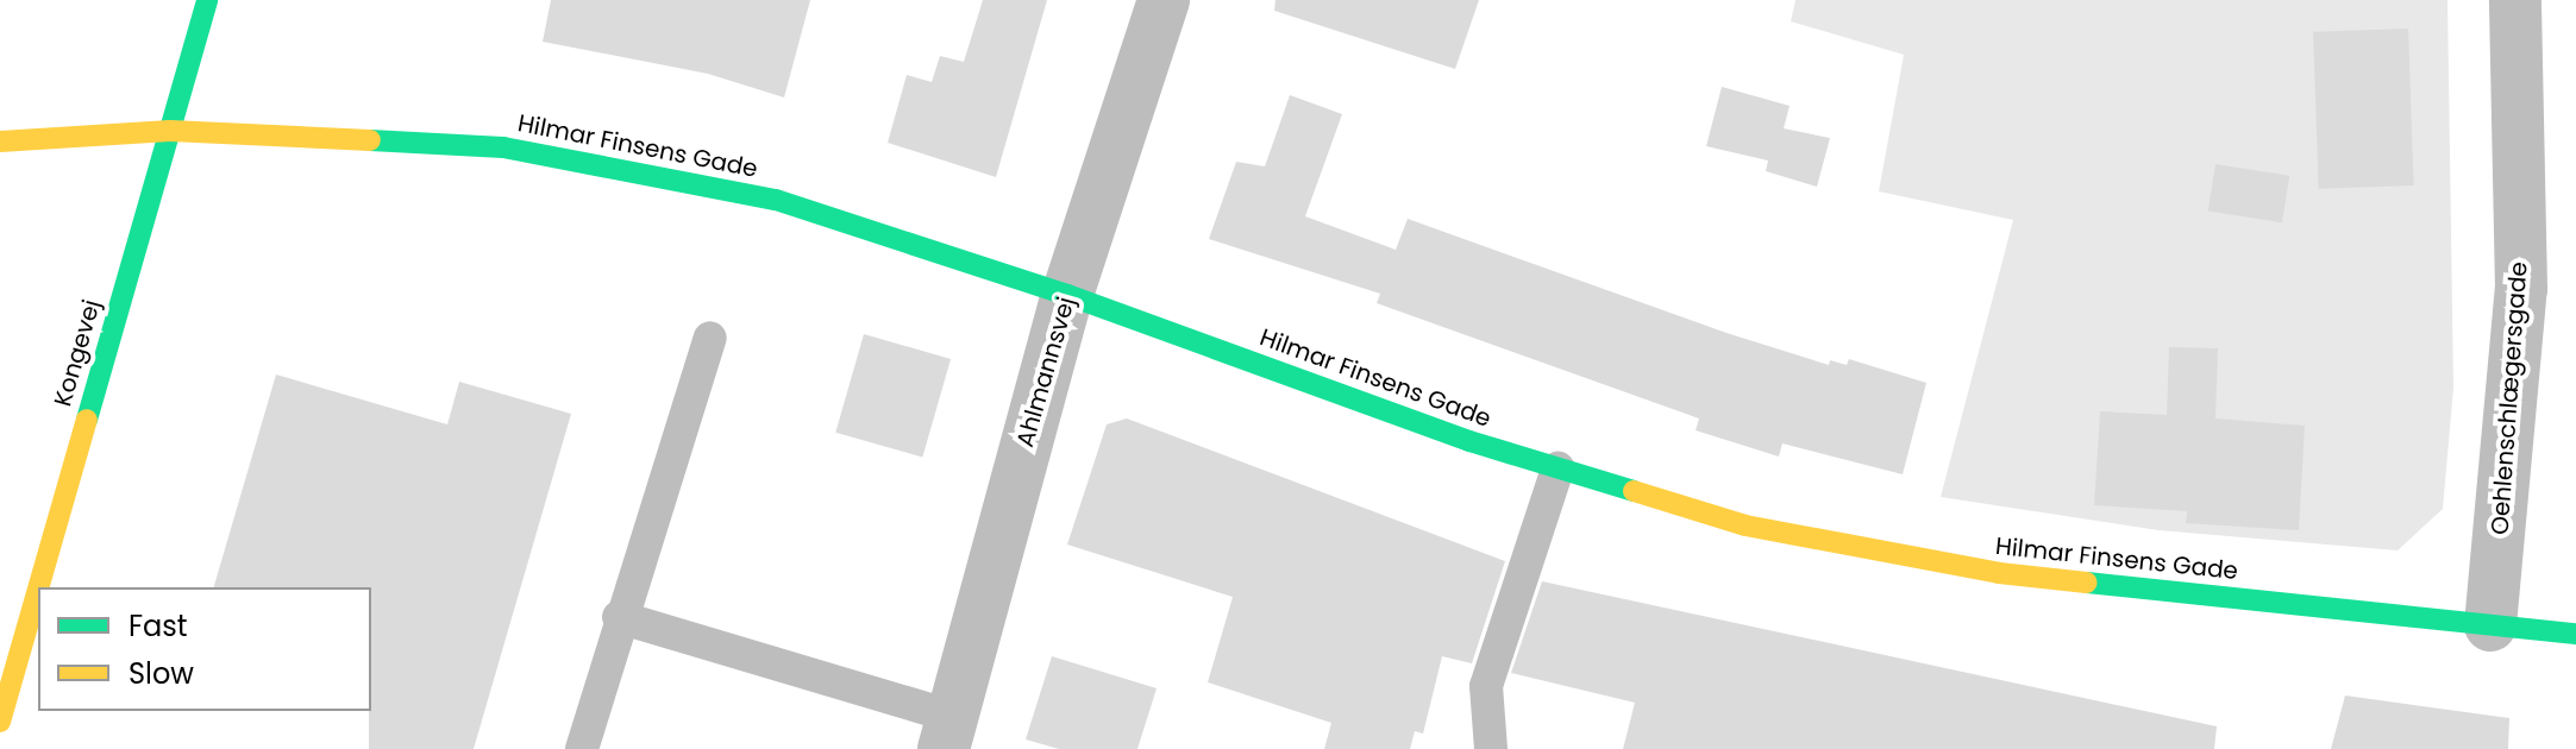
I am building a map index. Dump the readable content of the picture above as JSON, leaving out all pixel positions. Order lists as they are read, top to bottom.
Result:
{
  "streets": {
    "street": [
      "Hilmar Finsens Gade",
      "Kongevej",
      "Ahlmannsvej",
      "Oehlenschlægersgade"
    ]
  },
  "crossings": [
    ["Hilmar Finsens Gade", "Kongevej"],
    ["Hilmar Finsens Gade", "Ahlmannsvej"],
    ["Hilmar Finsens Gade", "Oehlenschlægersgade"]
  ],
  "legend": ["Fast", "Slow"]
}
